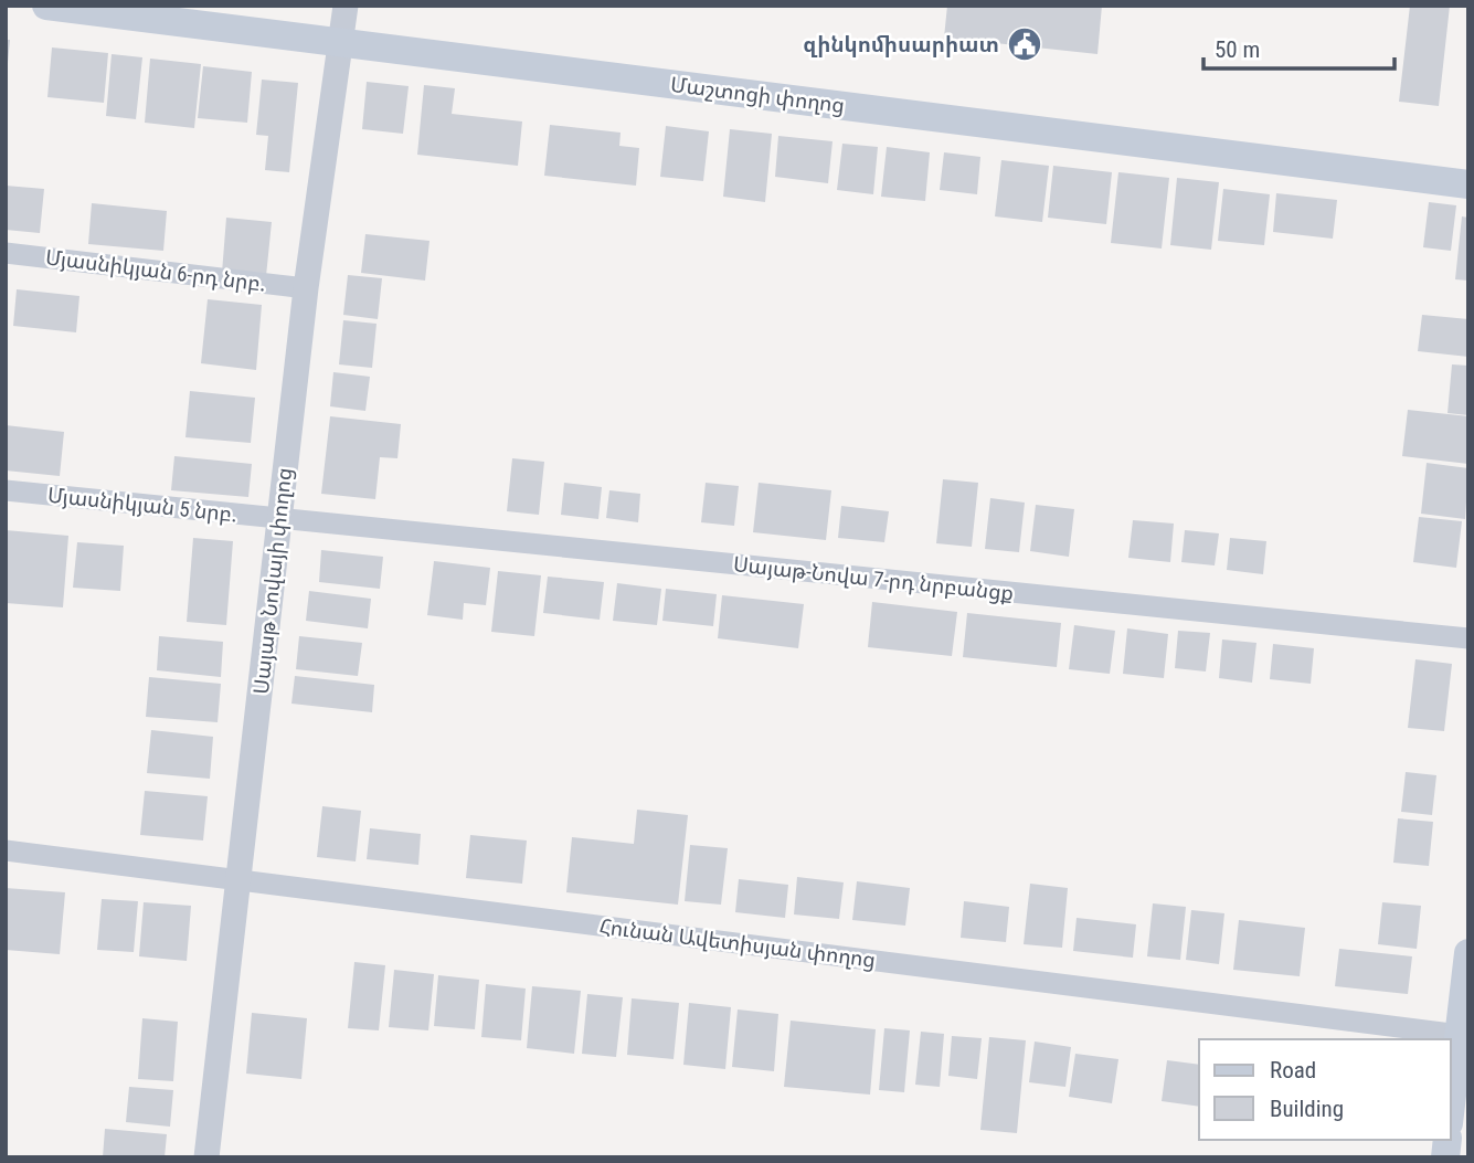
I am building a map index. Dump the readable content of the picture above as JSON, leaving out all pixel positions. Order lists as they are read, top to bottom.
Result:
{
  "streets": {
    "main road": ["Մաշտոցի փողոց"],
    "street": [
      "Մյասնիկյան 6-րդ նրբ.",
      "Մյասնիկյան 5 նրբ.",
      "Սայաթ-Նովա 7-րդ նրբանցք",
      "Սայաթ Նովայի փողոց",
      "Հունան Ավետիսյան փողոց"
    ]
  },
  "crossings": [
    ["Մաշտոցի փողոց", "Սայաթ Նովայի փողոց"],
    ["Մյասնիկյան 6-րդ նրբ.", "Սայաթ Նովայի փողոց"],
    ["Մյասնիկյան 5 նրբ.", "Սայաթ-Նովա 7-րդ նրբանցք"],
    ["Մյասնիկյան 5 նրբ.", "Սայաթ Նովայի փողոց"],
    ["Սայաթ-Նովա 7-րդ նրբանցք", "Սայաթ Նովայի փողոց"],
    ["Սայաթ Նովայի փողոց", "Հունան Ավետիսյան փողոց"]
  ],
  "places": {
    "public building": ["զինկոմիսարիատ"]
  },
  "legend": ["Road", "Building"],
  "scale_bar": "50 m"
}
